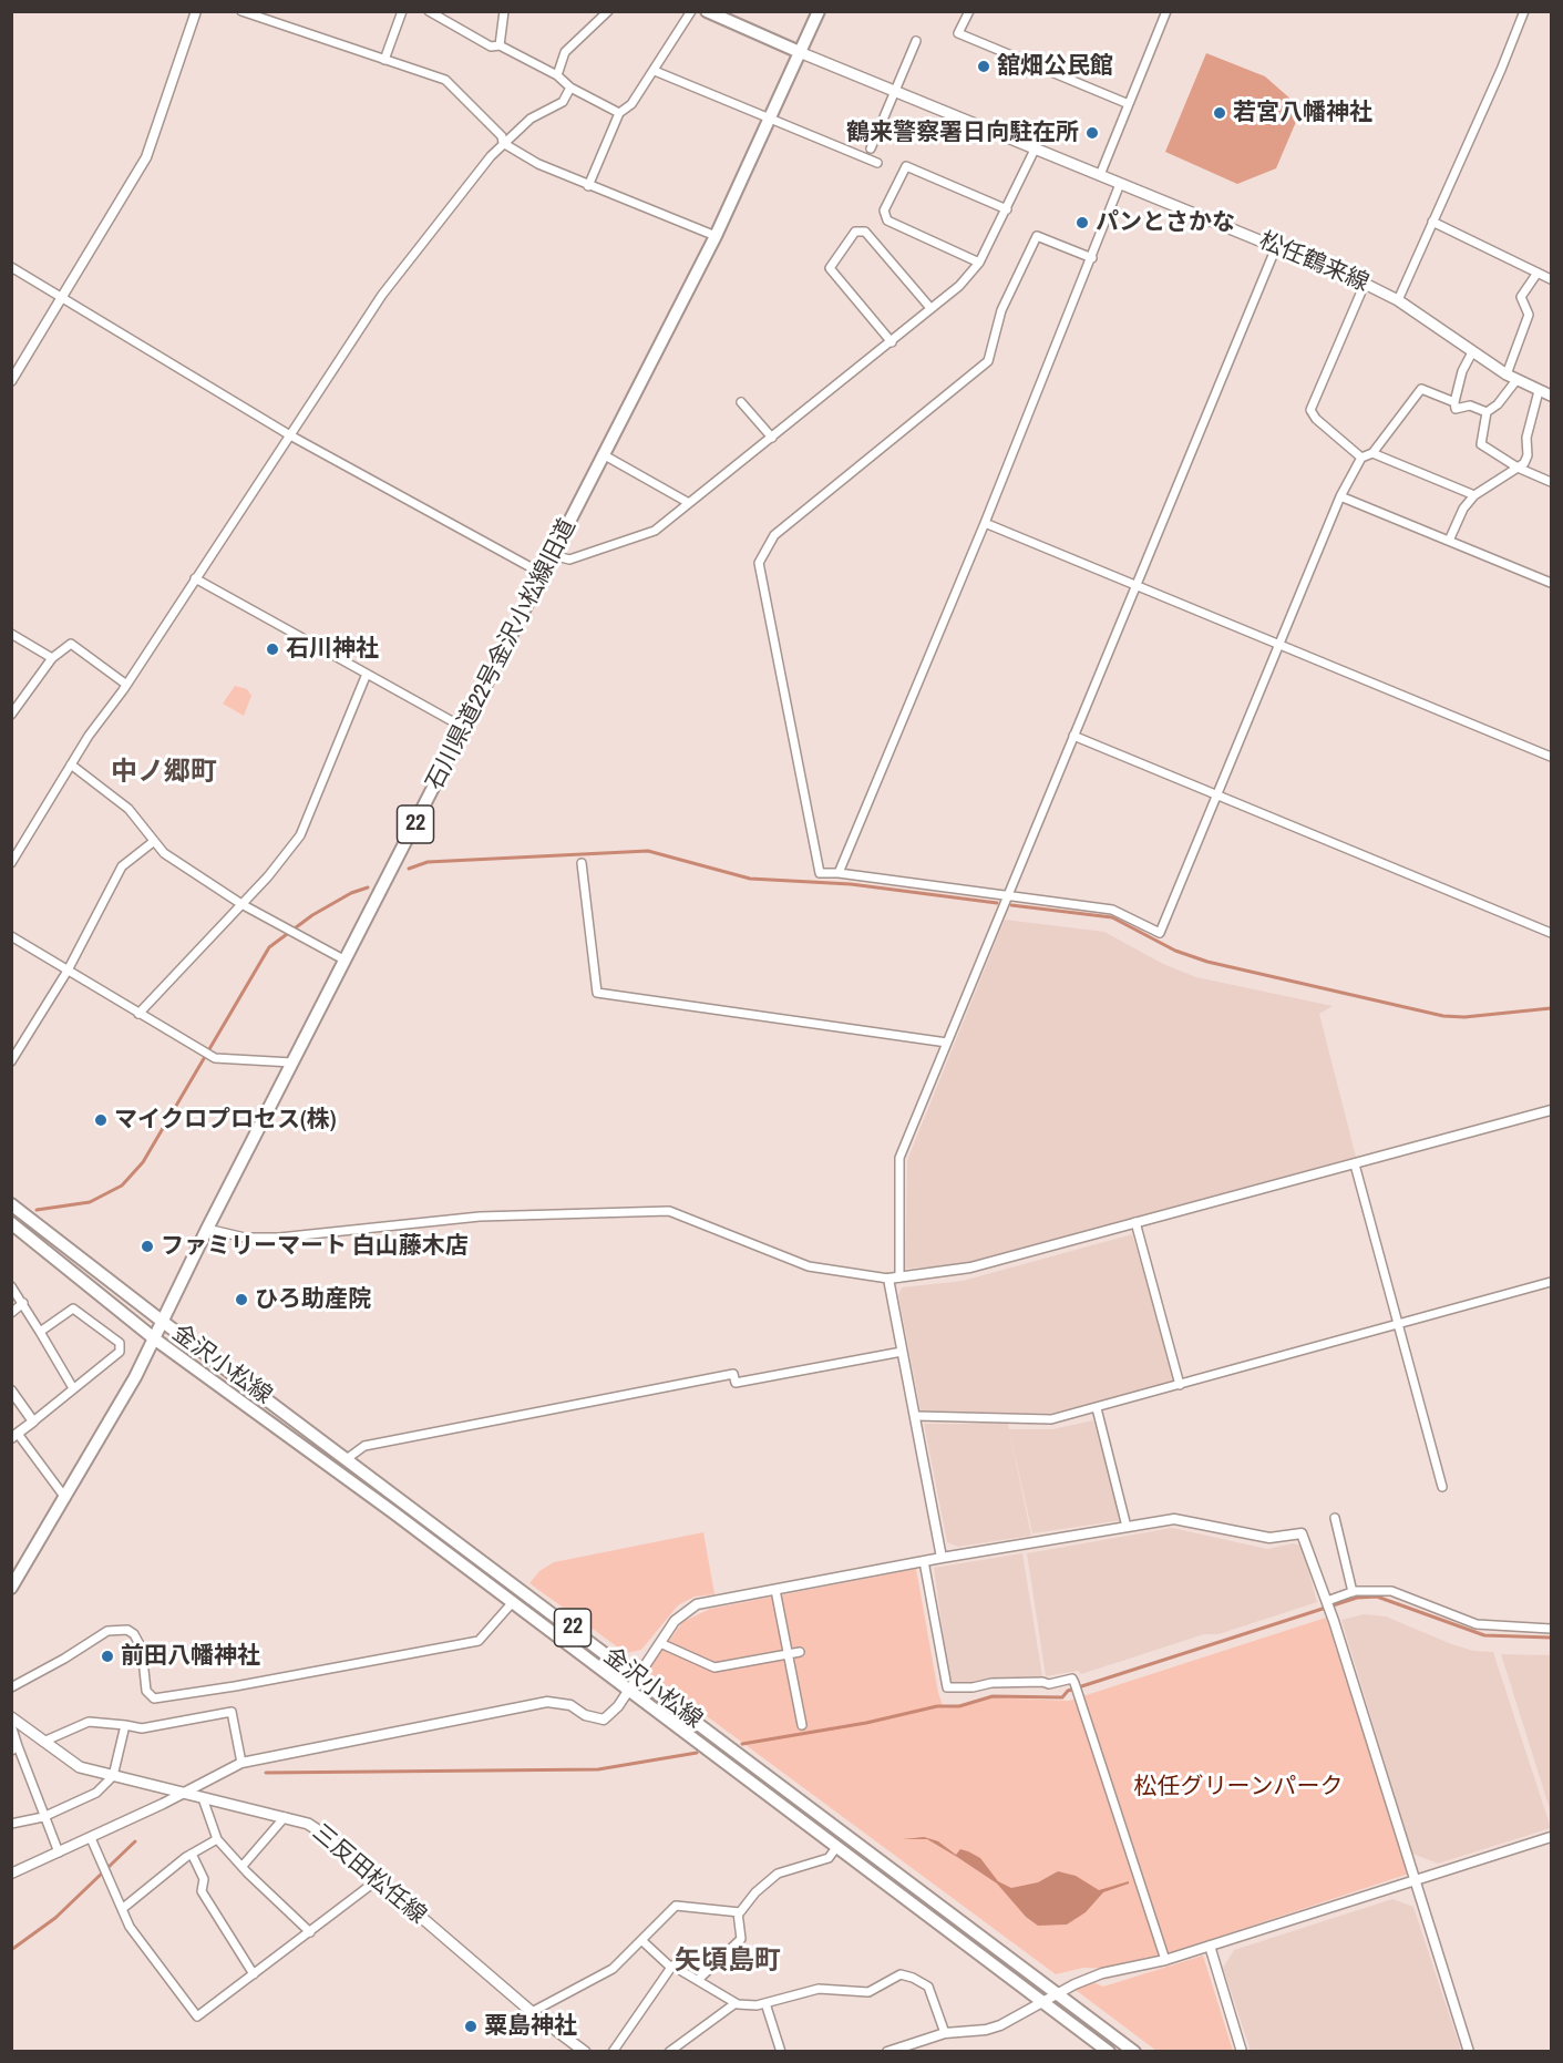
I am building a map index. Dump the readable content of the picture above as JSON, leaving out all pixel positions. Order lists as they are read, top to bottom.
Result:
{
  "streets": {
    "main road": [
      "松任鶴来線",
      "石川県道22号金沢小松線旧道",
      "22",
      "金沢小松線",
      "三反田松任線"
    ]
  },
  "crossings": [
    ["松任鶴来線", "石川県道22号金沢小松線旧道"],
    ["石川県道22号金沢小松線旧道", "金沢小松線"]
  ],
  "districts": ["中ノ郷町", "矢頃島町"],
  "parks": ["松任グリーンパーク"],
  "places": [
    "舘畑公民館",
    "若宮八幡神社",
    "鶴来警察署日向駐在所",
    "パンとさかな",
    "石川神社",
    "マイクロプロセス(株)",
    "ファミリーマート 白山藤木店",
    "ひろ助産院",
    "前田八幡神社",
    "粟島神社"
  ]
}
